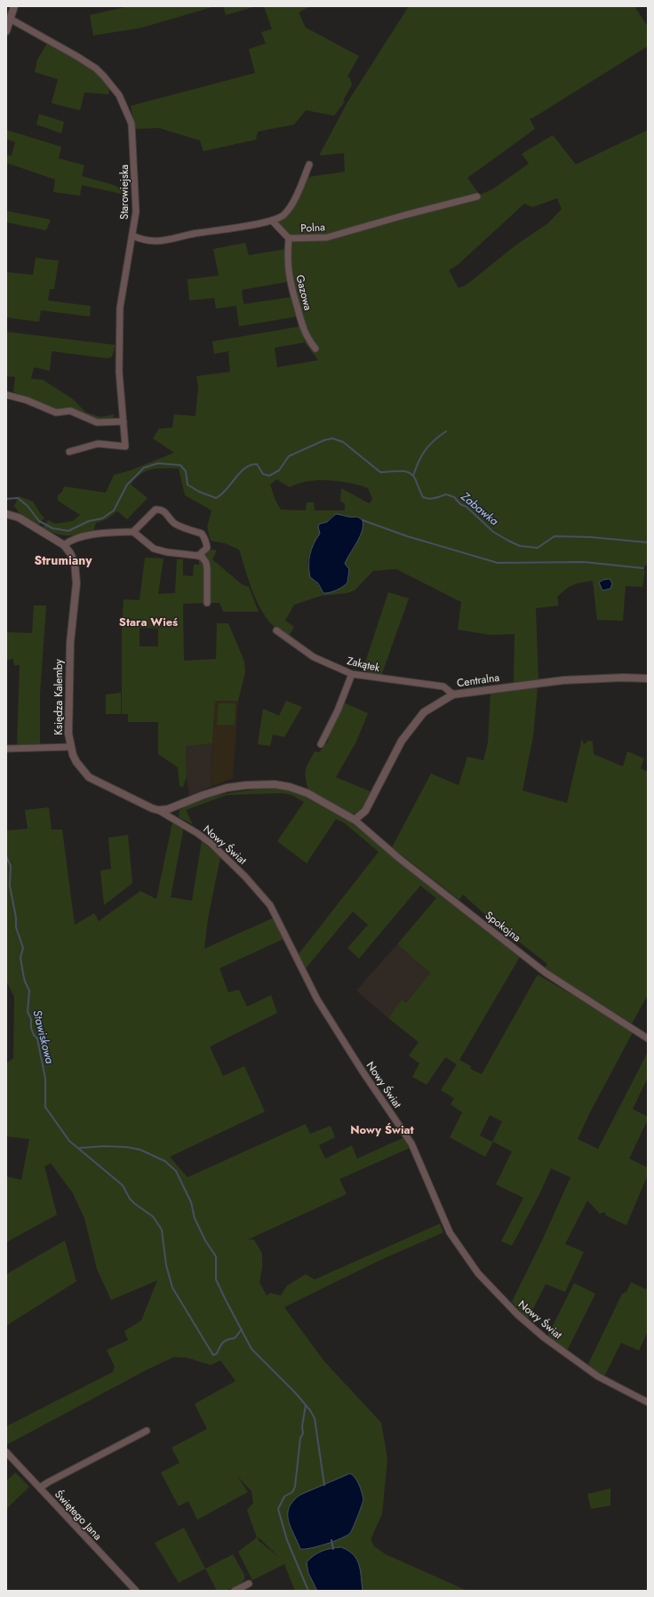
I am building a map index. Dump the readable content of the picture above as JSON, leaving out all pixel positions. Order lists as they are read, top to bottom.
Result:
{
  "streets": {
    "street": [
      "Starowiejska",
      "Polna",
      "Gazowa",
      "Zakątek",
      "Centralna",
      "Księdza Kalemby",
      "Nowy Świat",
      "Spokojna",
      "Świętego Jana"
    ]
  },
  "crossings": [
    ["Polna", "Gazowa"],
    ["Zakątek", "Centralna"],
    ["Centralna", "Spokojna"],
    ["Księdza Kalemby", "Nowy Świat"]
  ],
  "districts": ["Strumiany", "Stara Wieś", "Nowy Świat"],
  "water": ["Zabawka", "Stawiskowa"]
}
